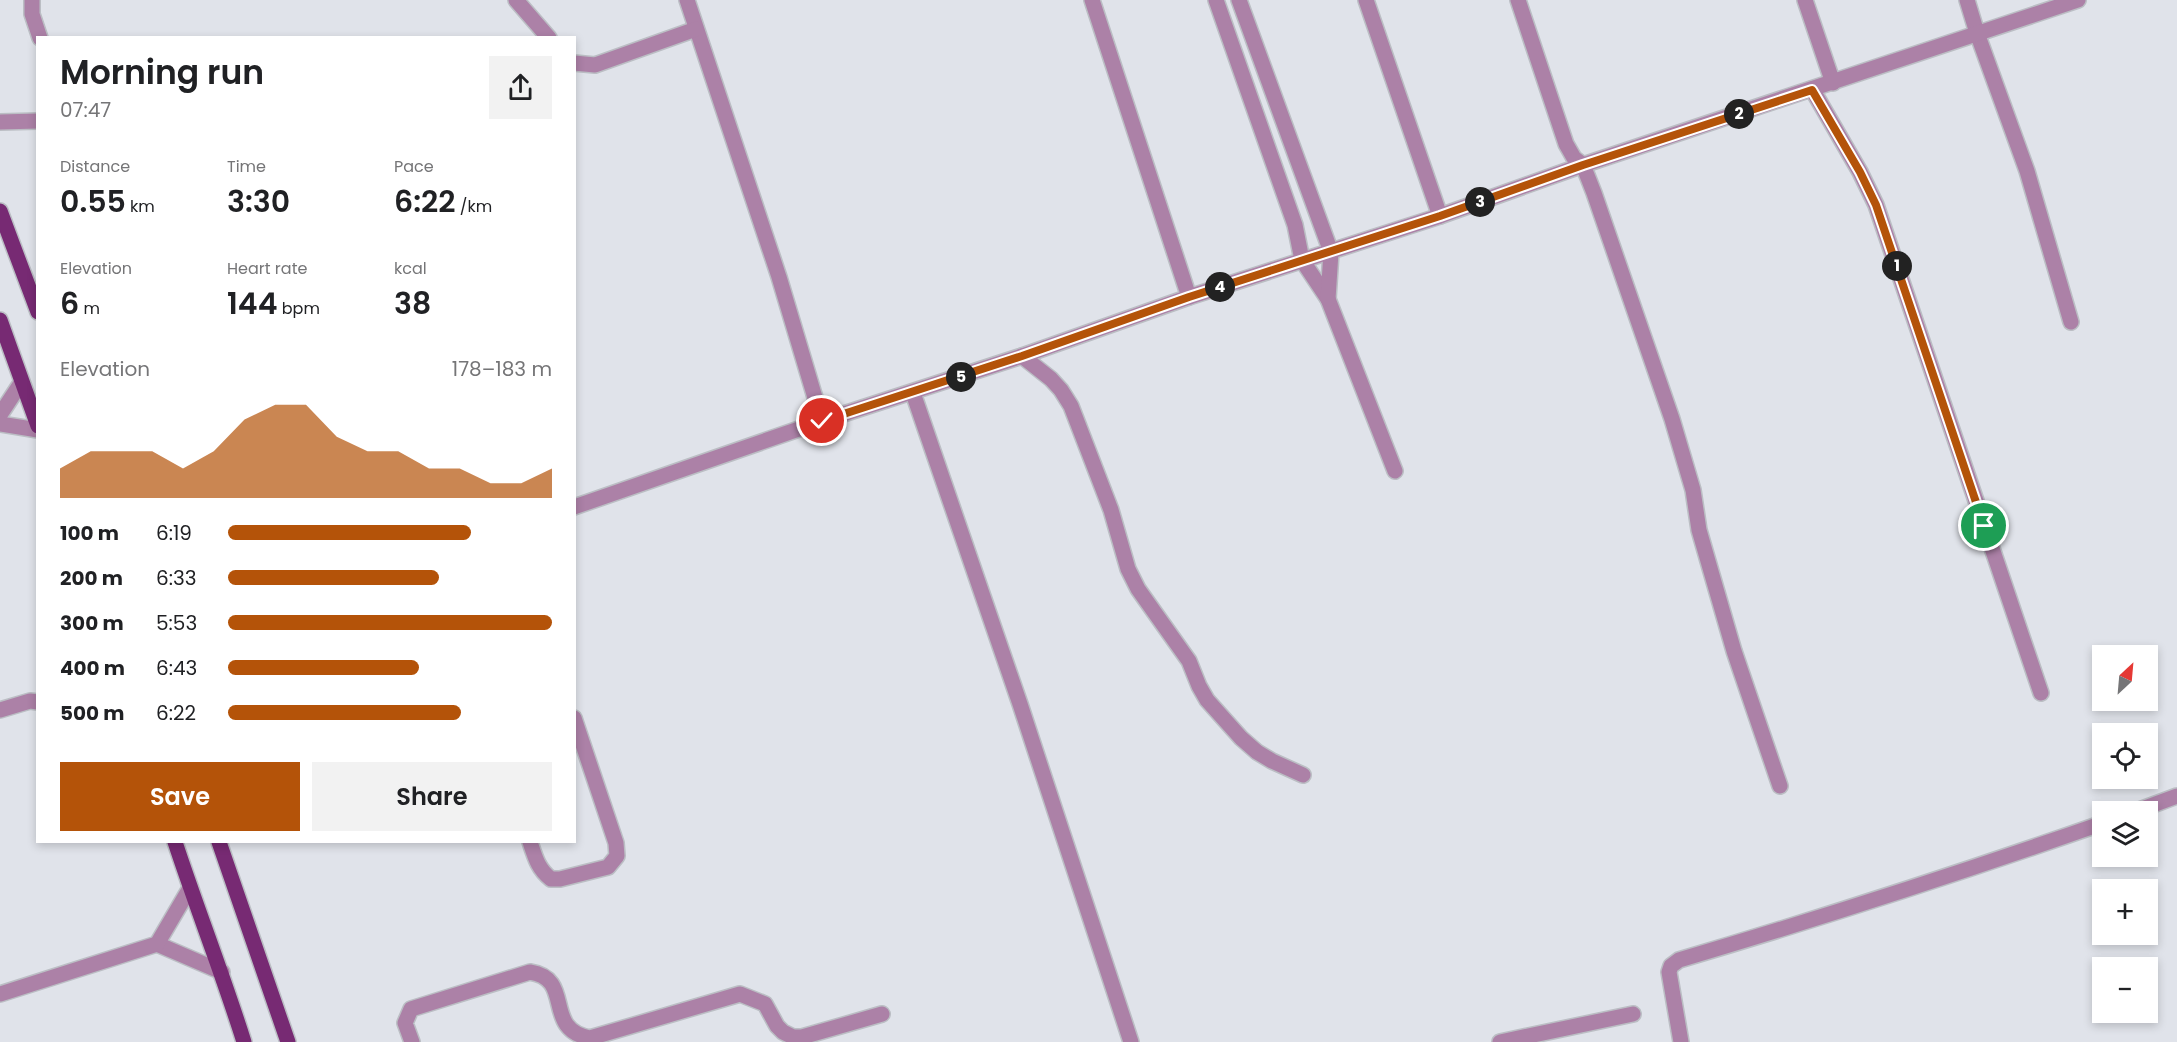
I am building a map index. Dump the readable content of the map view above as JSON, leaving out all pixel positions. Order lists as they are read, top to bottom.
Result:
{
  "north": "top right",
  "page": {
    "heading": ["Morning run", "07:47"],
    "pins": [
      "2",
      "3",
      "1",
      "4",
      "5"
    ],
    "stats": [
      ["Distance", "0.55 km"],
      ["Time", "3:30"],
      ["Pace", "6:22 /km"],
      ["Elevation", "6 m"],
      ["Heart rate", "144 bpm"],
      ["kcal", "38"]
    ],
    "chart": ["Elevation", "178–183 m"],
    "list": [
      {
        "name": "100 m",
        "note": "6:19"
      },
      {
        "name": "200 m",
        "note": "6:33"
      },
      {
        "name": "300 m",
        "note": "5:53"
      },
      {
        "name": "400 m",
        "note": "6:43"
      },
      {
        "name": "500 m",
        "note": "6:22"
      }
    ],
    "map_buttons": ["+", "−"],
    "buttons": ["Save", "Share"]
  }
}
